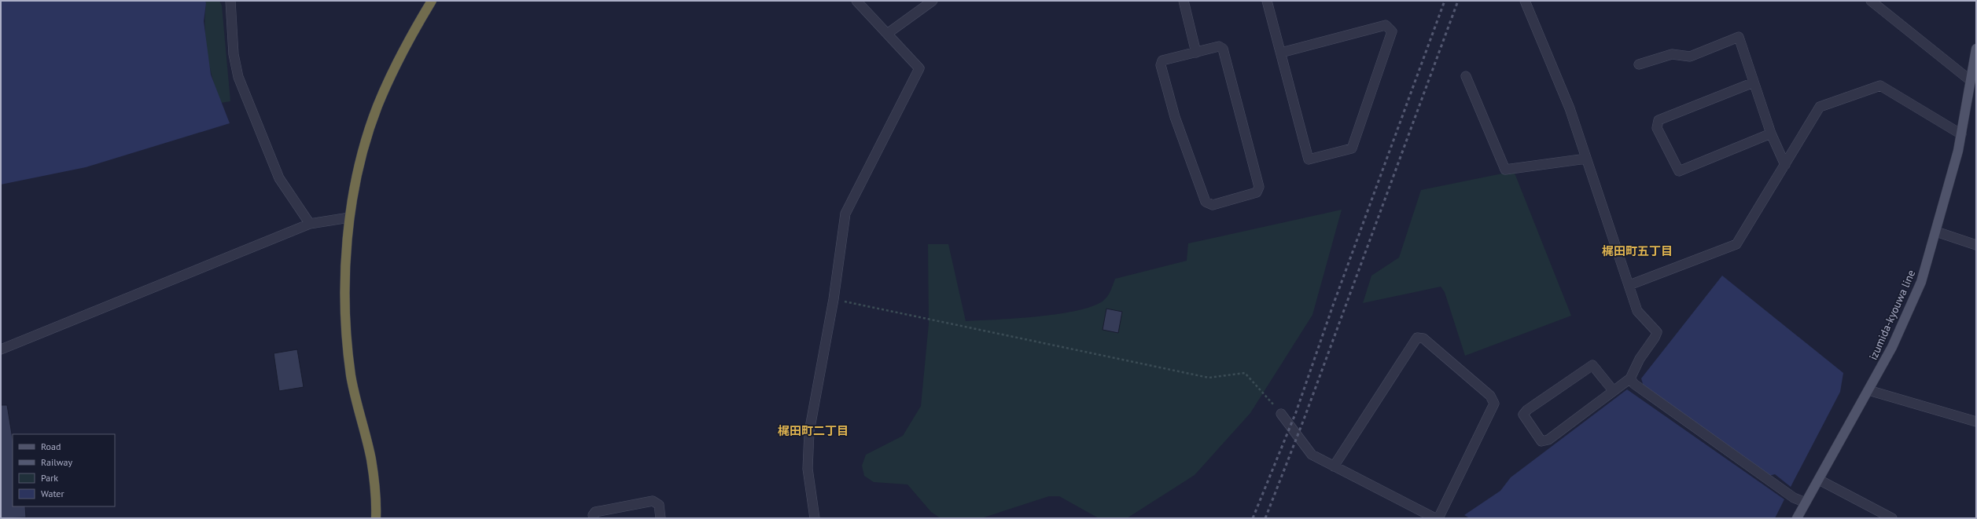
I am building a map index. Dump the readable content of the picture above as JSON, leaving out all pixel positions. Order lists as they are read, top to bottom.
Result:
{
  "streets": {
    "main road": ["izumida-kyouwa line"]
  },
  "districts": ["梶田町五丁目", "梶田町二丁目"],
  "legend": [
    "Road",
    "Railway",
    "Park",
    "Water"
  ]
}
